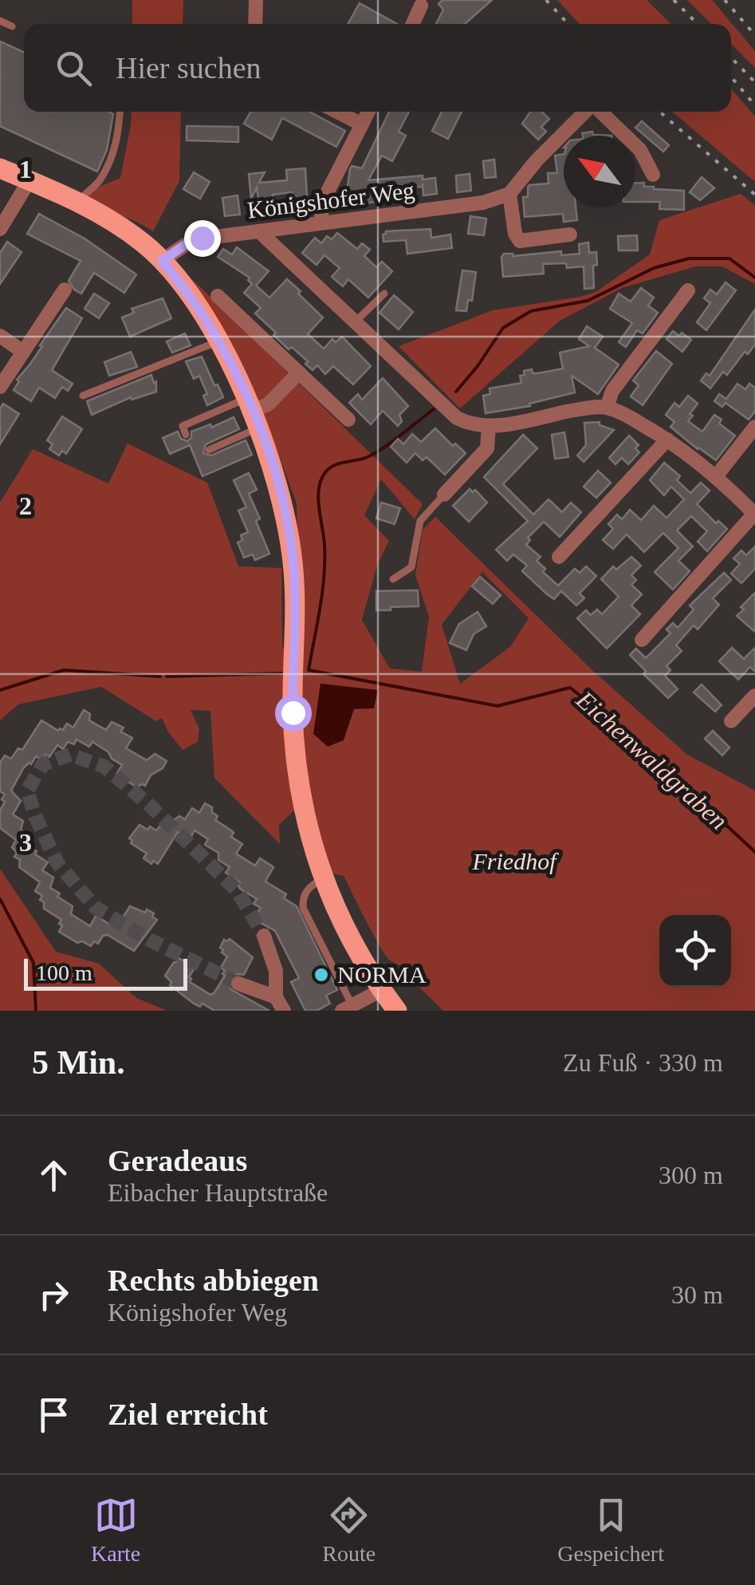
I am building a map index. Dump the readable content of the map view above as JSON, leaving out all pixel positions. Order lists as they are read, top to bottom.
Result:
{
  "streets": {
    "street": ["Königshofer Weg"]
  },
  "water": ["Eichenwaldgraben"],
  "parks": ["Friedhof"],
  "places": ["NORMA"],
  "scale_bar": "100 m",
  "north": "top left",
  "page": {
    "search": "Hier suchen",
    "scale": "100 m",
    "heading": ["5 Min.", "Zu Fuß · 330 m"],
    "list": [
      ["Geradeaus", "Eibacher Hauptstraße", "300 m"],
      ["Rechts abbiegen", "Königshofer Weg", "30 m"],
      "Ziel erreicht"
    ],
    "nav": ["Karte", "Route", "Gespeichert"]
  },
  "grid": {
    "rows": ["1", "2", "3"]
  }
}
